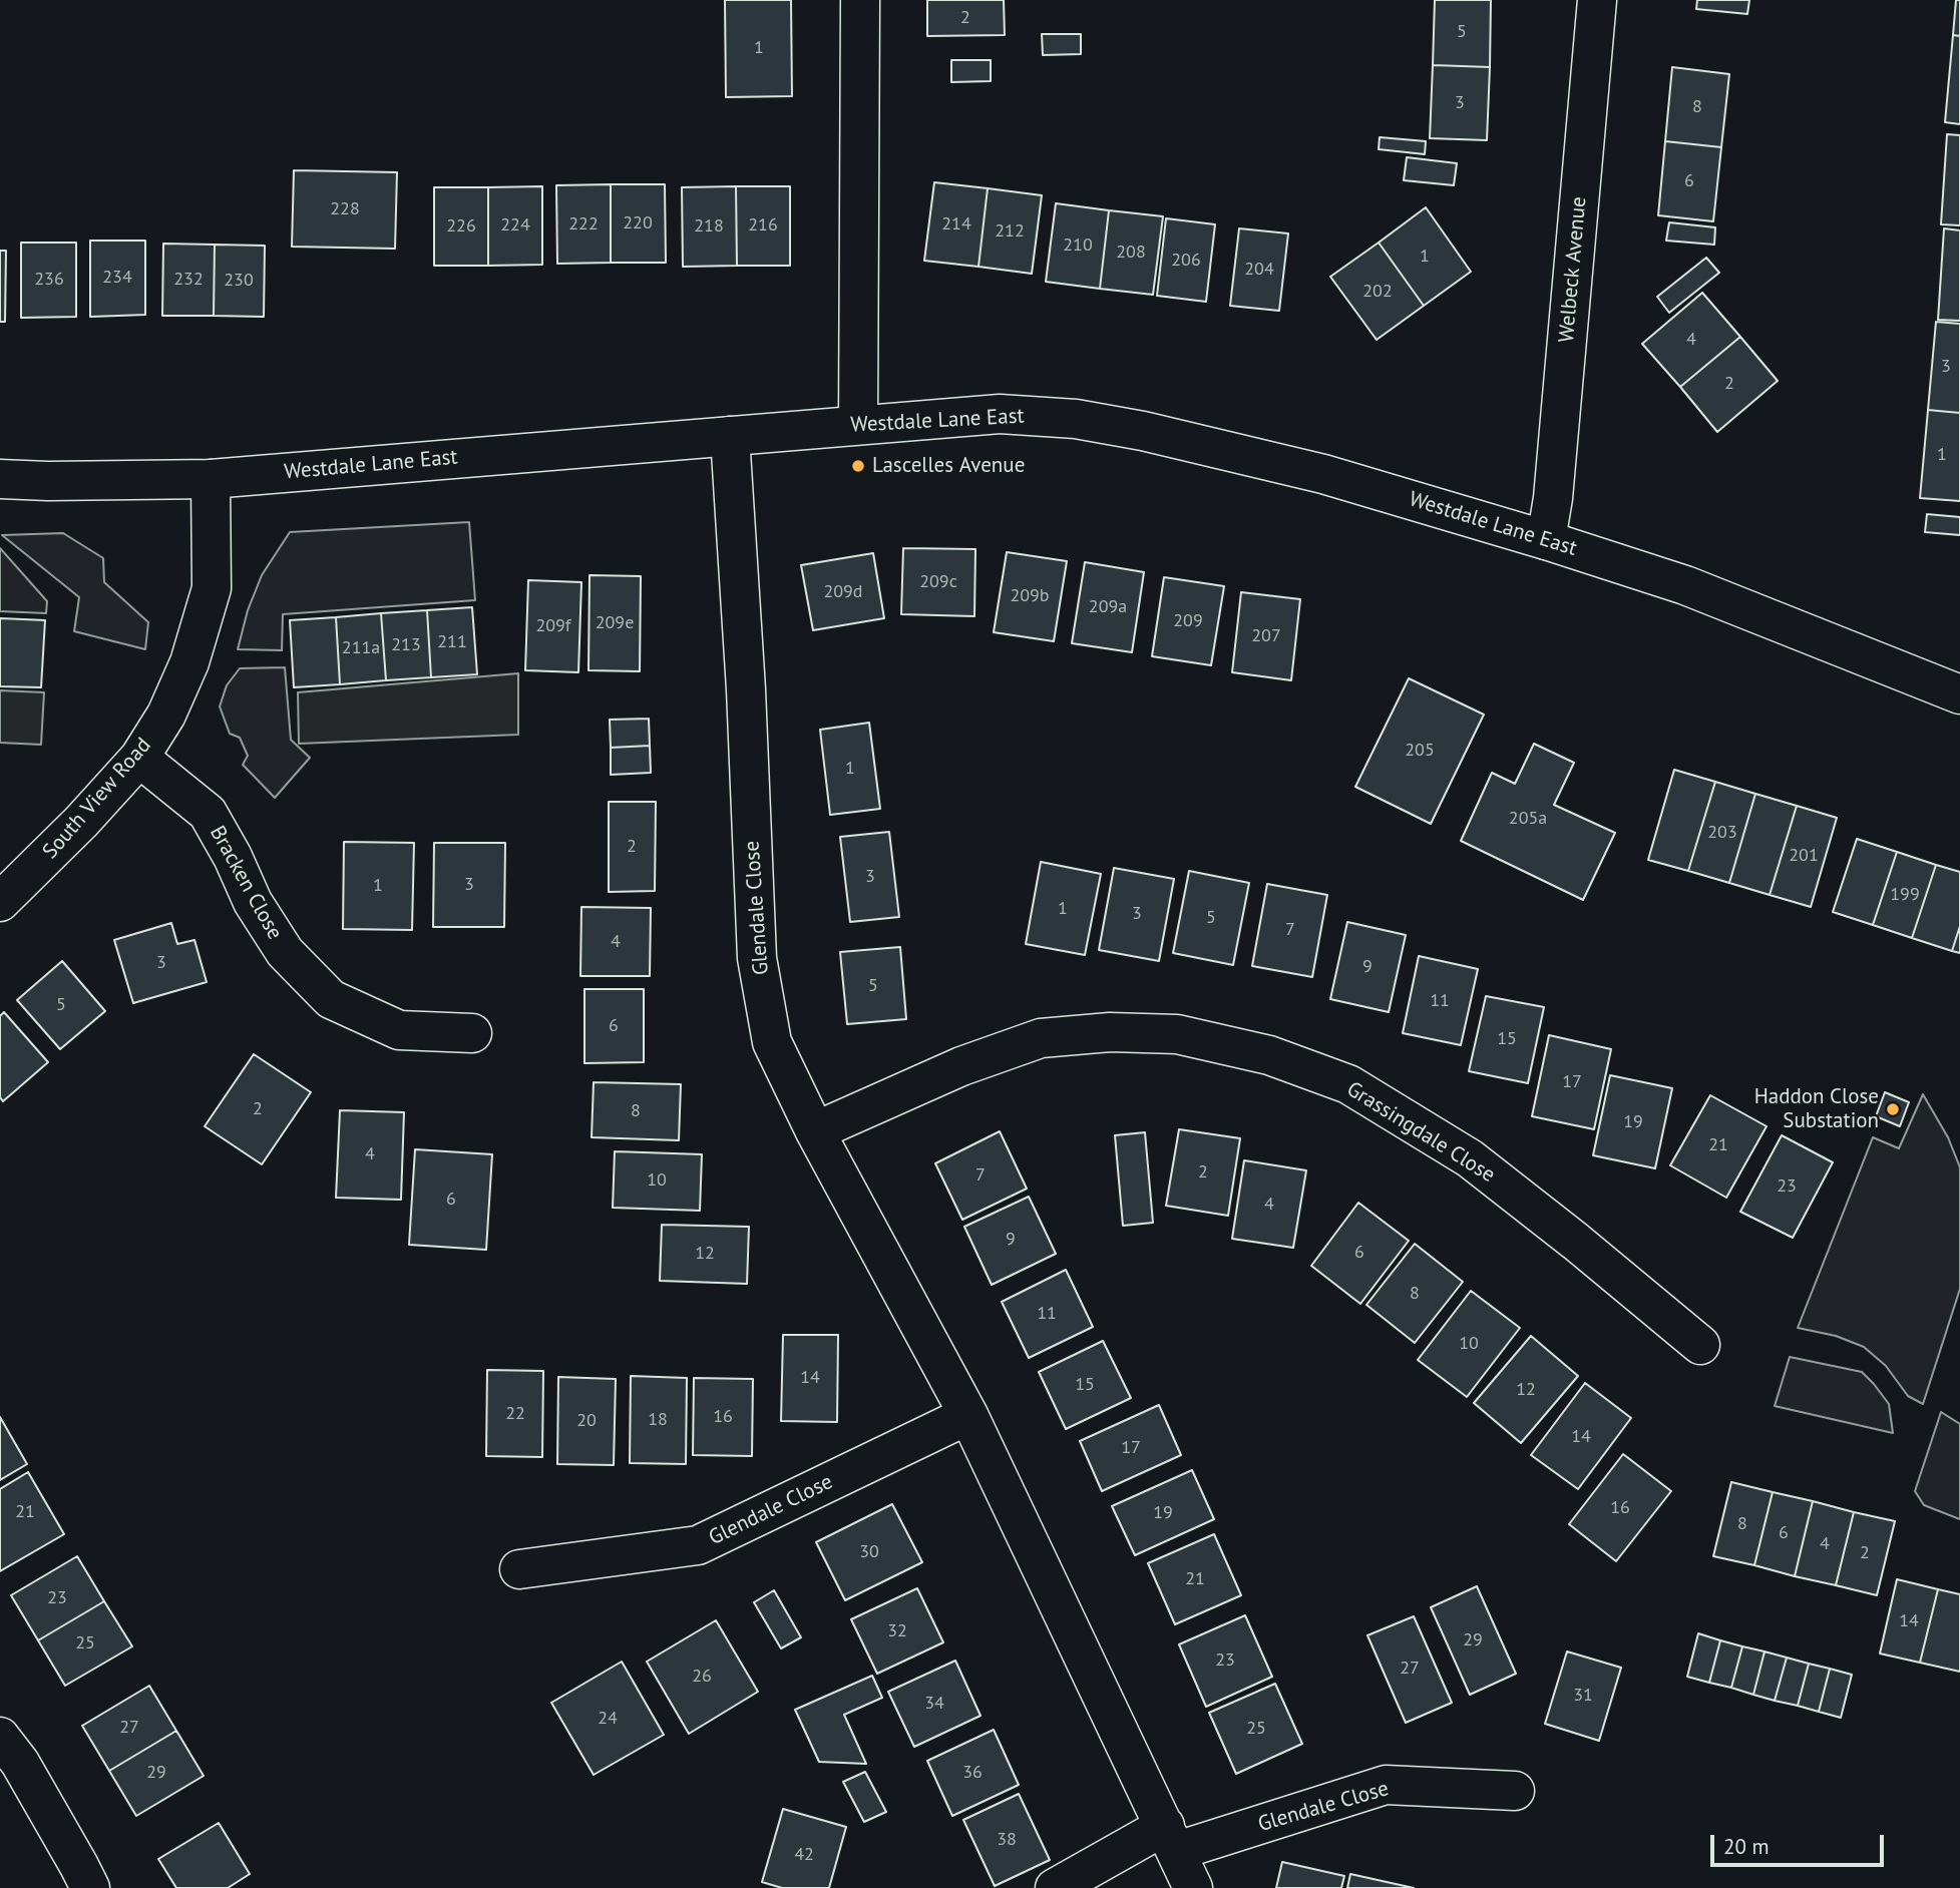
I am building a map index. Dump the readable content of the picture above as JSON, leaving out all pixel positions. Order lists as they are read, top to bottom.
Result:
{
  "streets": {
    "street": [
      "Welbeck Avenue",
      "Westdale Lane East",
      "South View Road",
      "Bracken Close",
      "Glendale Close",
      "Grassingdale Close"
    ]
  },
  "crossings": [
    ["Welbeck Avenue", "Westdale Lane East"],
    ["Westdale Lane East", "South View Road"],
    ["Westdale Lane East", "Glendale Close"],
    ["South View Road", "Bracken Close"],
    ["Glendale Close", "Grassingdale Close"]
  ],
  "places": ["Lascelles Avenue", "Haddon Close Substation"],
  "house_numbers": [
    "2",
    "5",
    "1",
    "3",
    "8",
    "6",
    "228",
    "220",
    "222",
    "214",
    "224",
    "216",
    "226",
    "218",
    "212",
    "210",
    "208",
    "1",
    "206",
    "204",
    "234",
    "236",
    "232",
    "230",
    "202",
    "4",
    "3",
    "2",
    "1",
    "209c",
    "209d",
    "209b",
    "209a",
    "209",
    "209e",
    "209f",
    "207",
    "211",
    "213",
    "211a",
    "205",
    "1",
    "205a",
    "203",
    "2",
    "201",
    "3",
    "3",
    "1",
    "199",
    "1",
    "3",
    "5",
    "7",
    "4",
    "3",
    "9",
    "5",
    "11",
    "5",
    "6",
    "15",
    "17",
    "2",
    "8",
    "19",
    "21",
    "4",
    "2",
    "7",
    "10",
    "23",
    "6",
    "4",
    "9",
    "6",
    "12",
    "8",
    "11",
    "10",
    "14",
    "15",
    "12",
    "22",
    "16",
    "18",
    "20",
    "14",
    "17",
    "16",
    "21",
    "19",
    "8",
    "6",
    "4",
    "30",
    "2",
    "21",
    "23",
    "14",
    "32",
    "29",
    "25",
    "23",
    "27",
    "26",
    "31",
    "34",
    "24",
    "27",
    "25",
    "29",
    "36",
    "38",
    "42"
  ],
  "scale_bar": "20 m"
}
